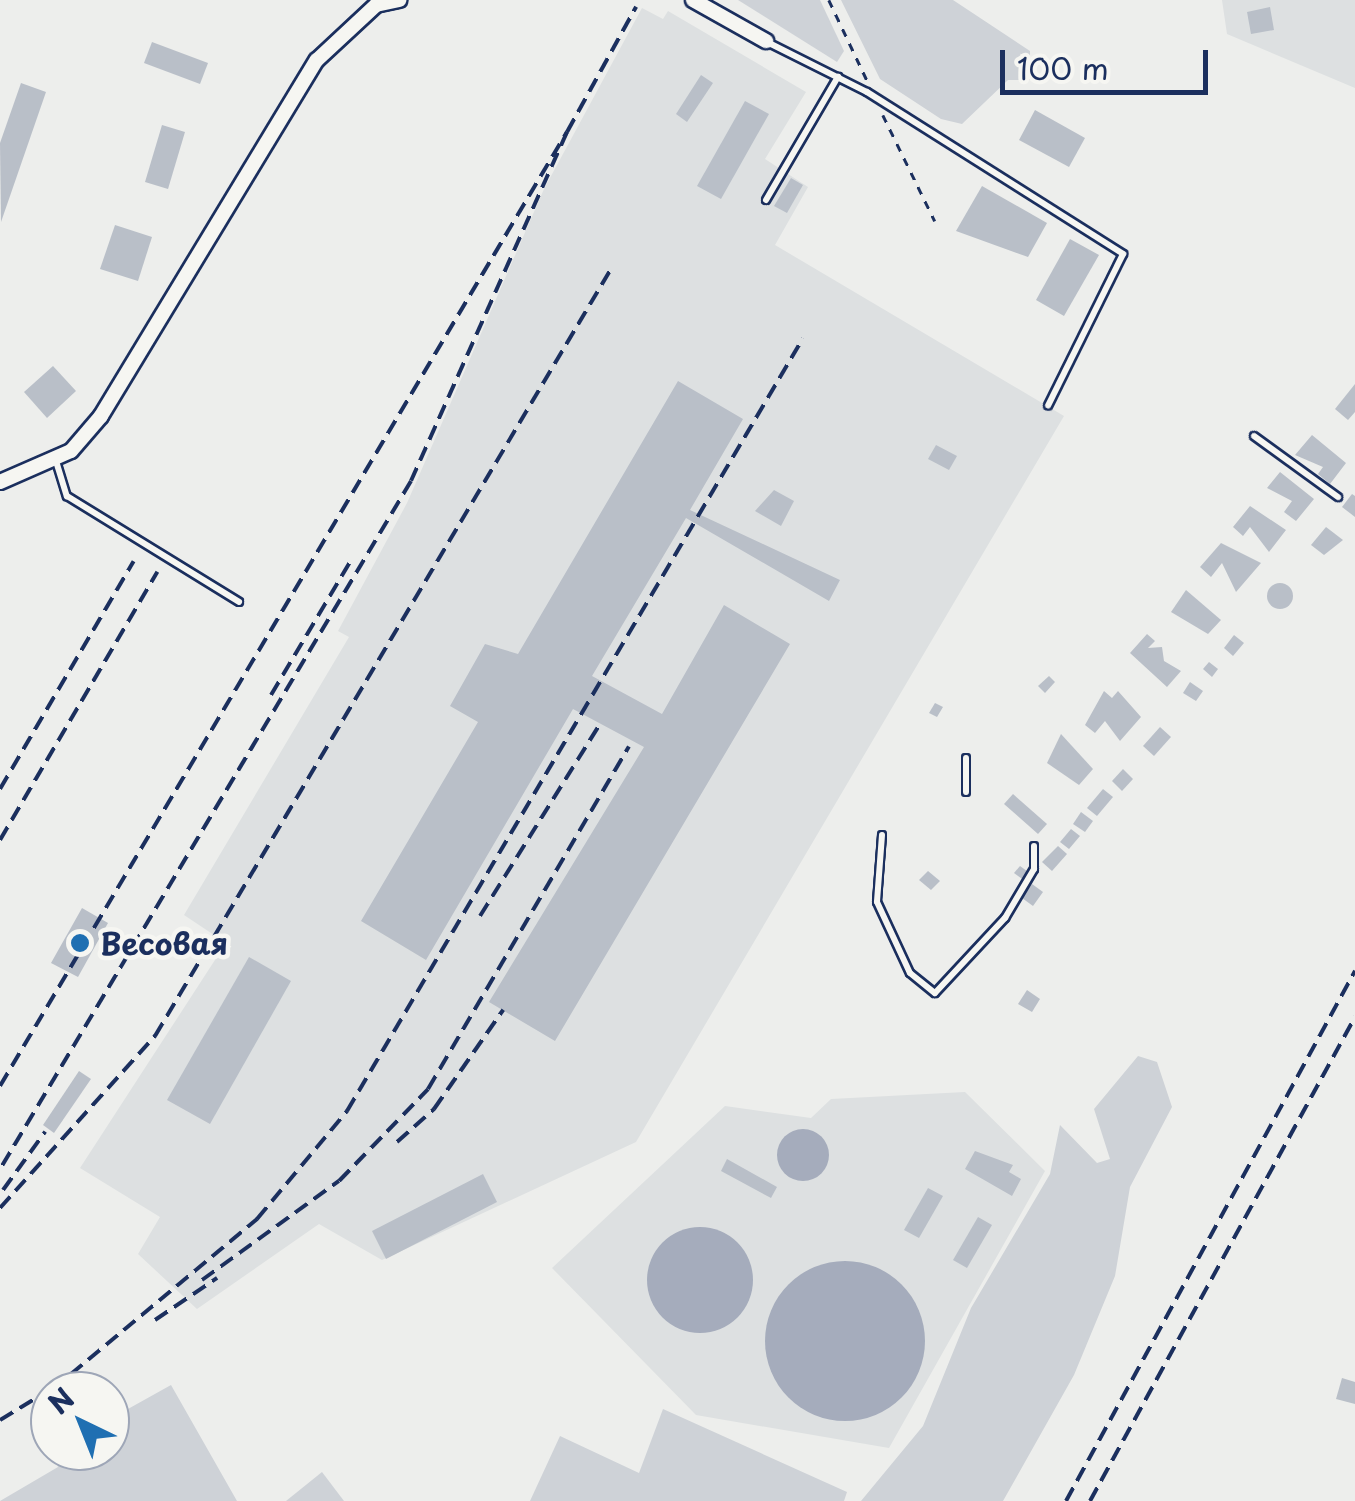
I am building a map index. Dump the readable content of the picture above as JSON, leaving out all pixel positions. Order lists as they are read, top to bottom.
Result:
{
  "places": ["Весовая"],
  "scale_bar": "100 m",
  "north": "top left"
}
